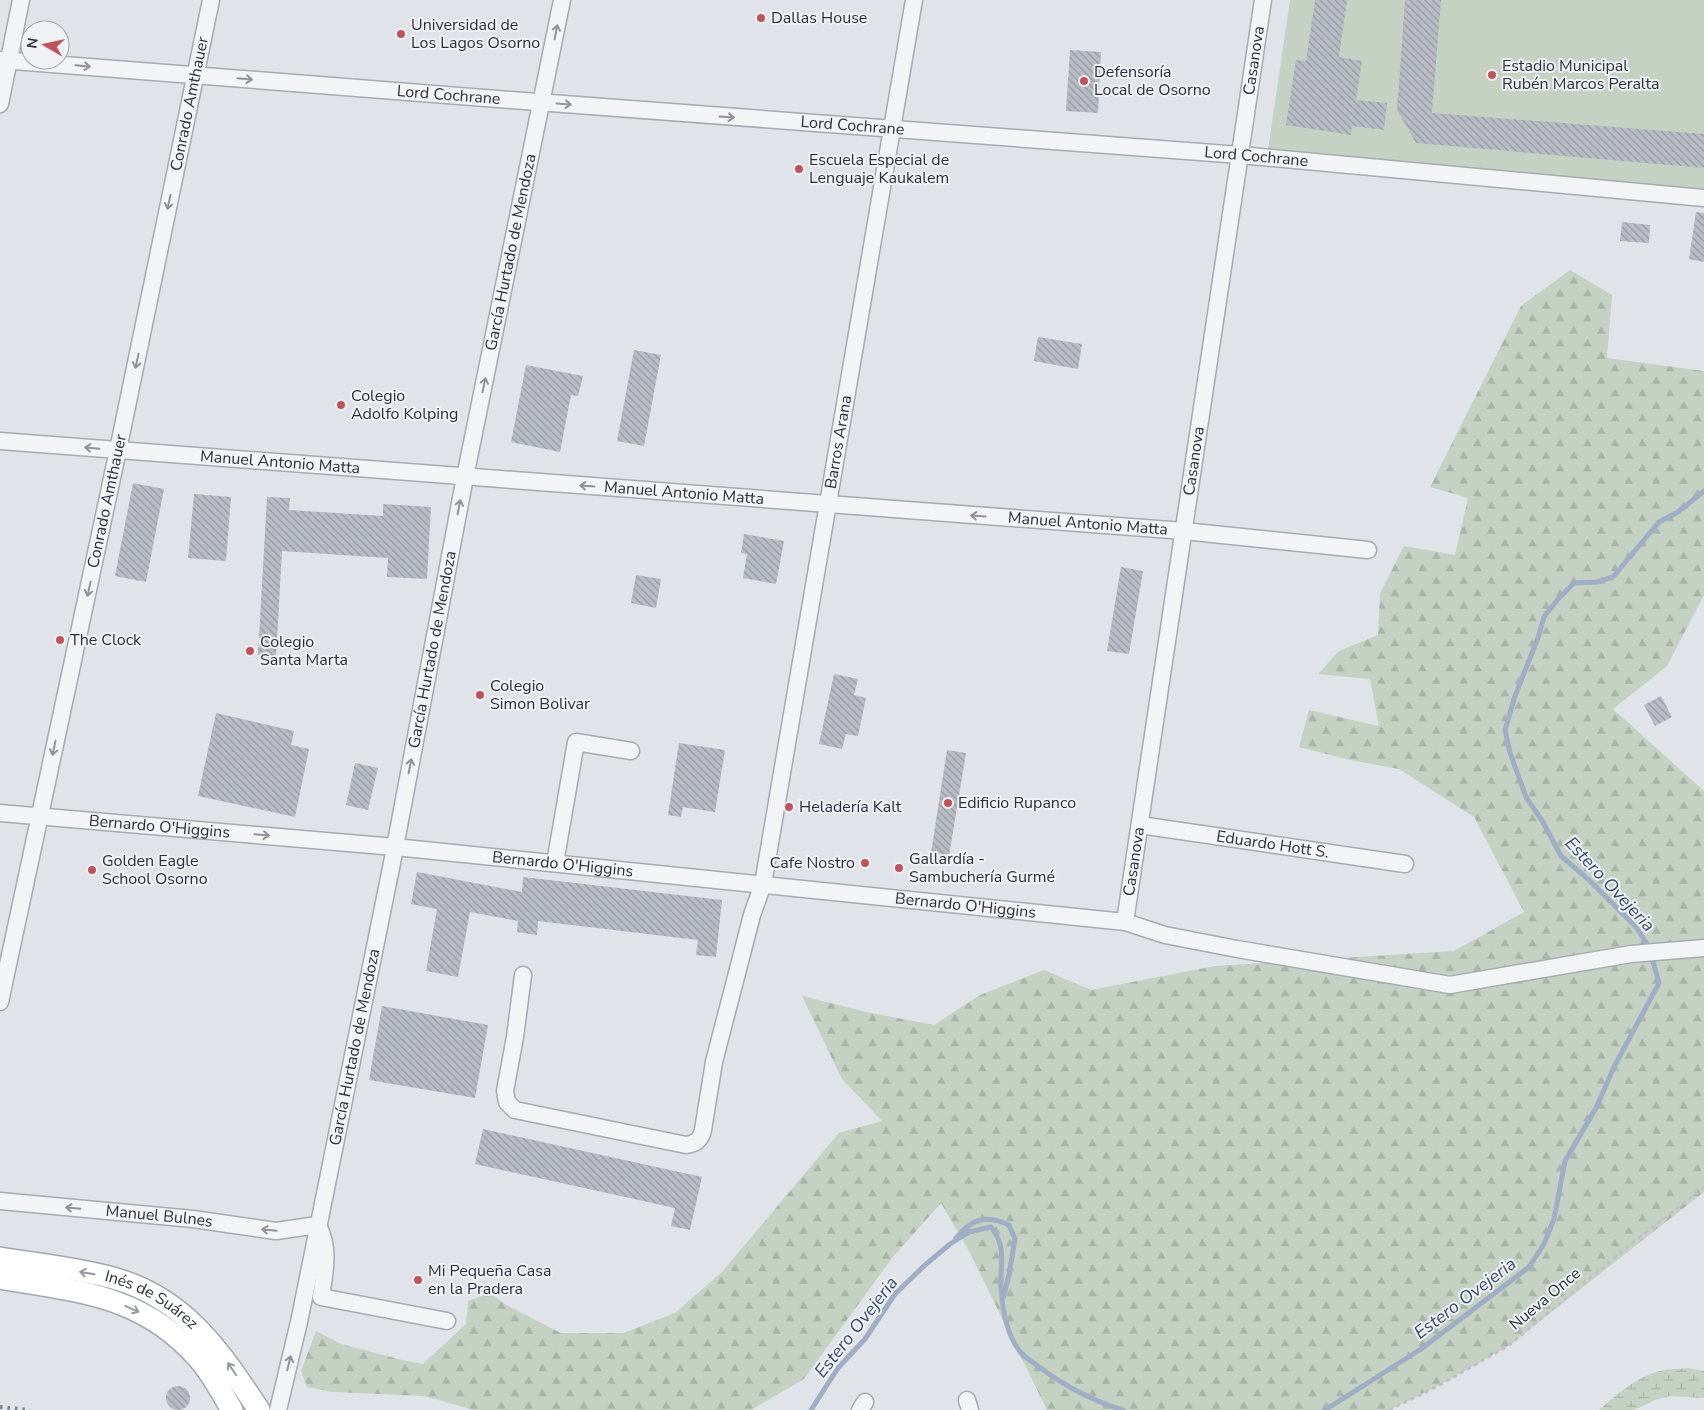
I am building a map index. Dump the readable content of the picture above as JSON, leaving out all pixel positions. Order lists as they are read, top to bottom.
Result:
{
  "streets": {
    "main road": ["Inés de Suárez"],
    "street": [
      "Casanova",
      "Lord Cochrane",
      "Conrado Amthauer",
      "García Hurtado de Mendoza",
      "Barros Arana",
      "Manuel Antonio Matta",
      "Bernardo O'Higgins",
      "Eduardo Hott S.",
      "Manuel Bulnes"
    ],
    "path": ["Nueva Once"]
  },
  "crossings": [
    ["Casanova", "Lord Cochrane"],
    ["Casanova", "Manuel Antonio Matta"],
    ["Casanova", "Bernardo O'Higgins"],
    ["Casanova", "Eduardo Hott S."],
    ["Lord Cochrane", "Conrado Amthauer"],
    ["Lord Cochrane", "García Hurtado de Mendoza"],
    ["Lord Cochrane", "Barros Arana"],
    ["Conrado Amthauer", "Manuel Antonio Matta"],
    ["Conrado Amthauer", "Bernardo O'Higgins"],
    ["García Hurtado de Mendoza", "Manuel Antonio Matta"],
    ["García Hurtado de Mendoza", "Bernardo O'Higgins"],
    ["García Hurtado de Mendoza", "Manuel Bulnes"],
    ["Barros Arana", "Manuel Antonio Matta"],
    ["Barros Arana", "Bernardo O'Higgins"]
  ],
  "one_way": [
    "Lord Cochrane",
    "Conrado Amthauer",
    "García Hurtado de Mendoza",
    "Manuel Antonio Matta",
    "Manuel Bulnes"
  ],
  "water": ["Estero Ovejeria"],
  "places": [
    "Dallas House",
    "Universidad de Los Lagos Osorno",
    "Estadio Municipal Rubén Marcos Peralta",
    "Defensoría Local de Osorno",
    "Escuela Especial de Lenguaje Kaukalem",
    "Colegio Adolfo Kolping",
    "The Clock",
    "Colegio Santa Marta",
    "Colegio Simon Bolivar",
    "Edificio Rupanco",
    "Heladería Kalt",
    "Cafe Nostro",
    "Gallardía - Sambuchería Gurmé",
    "Golden Eagle School Osorno",
    "Mi Pequeña Casa en la Pradera"
  ],
  "north": "left"
}
